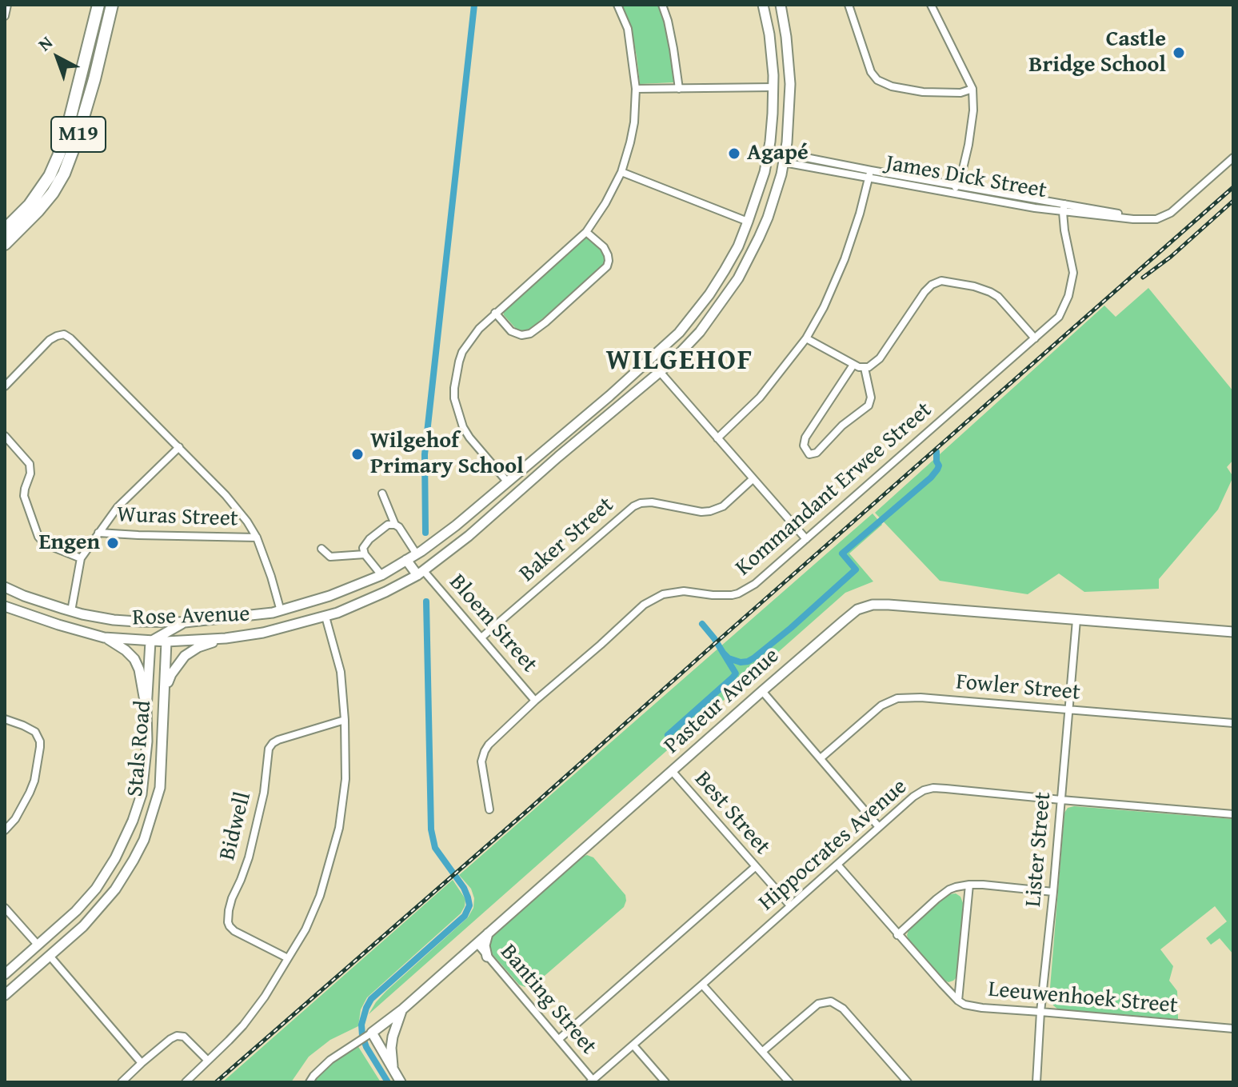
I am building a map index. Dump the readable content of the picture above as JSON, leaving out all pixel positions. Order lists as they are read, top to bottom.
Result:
{
  "streets": {
    "highway": ["M19"],
    "street": [
      "James Dick Street",
      "Kommandant Erwee Street",
      "Wuras Street",
      "Baker Street",
      "Rose Avenue",
      "Bloem Street",
      "Fowler Street",
      "Pasteur Avenue",
      "Stals Road",
      "Best Street",
      "Bidwell",
      "Hippocrates Avenue",
      "Lister Street",
      "Leeuwenhoek Street",
      "Banting Street"
    ]
  },
  "crossings": [
    ["James Dick Street", "Kommandant Erwee Street"],
    ["James Dick Street", "Rose Avenue"],
    ["Kommandant Erwee Street", "Bloem Street"],
    ["Baker Street", "Bloem Street"],
    ["Rose Avenue", "Bloem Street"],
    ["Rose Avenue", "Stals Road"],
    ["Fowler Street", "Lister Street"],
    ["Pasteur Avenue", "Best Street"],
    ["Pasteur Avenue", "Lister Street"],
    ["Pasteur Avenue", "Banting Street"],
    ["Best Street", "Hippocrates Avenue"],
    ["Hippocrates Avenue", "Lister Street"],
    ["Hippocrates Avenue", "Leeuwenhoek Street"],
    ["Hippocrates Avenue", "Banting Street"],
    ["Lister Street", "Leeuwenhoek Street"]
  ],
  "districts": ["WILGEHOF"],
  "places": [
    "Castle Bridge School",
    "Agapé",
    "Wilgehof Primary School",
    "Engen"
  ],
  "north": "top left"
}
